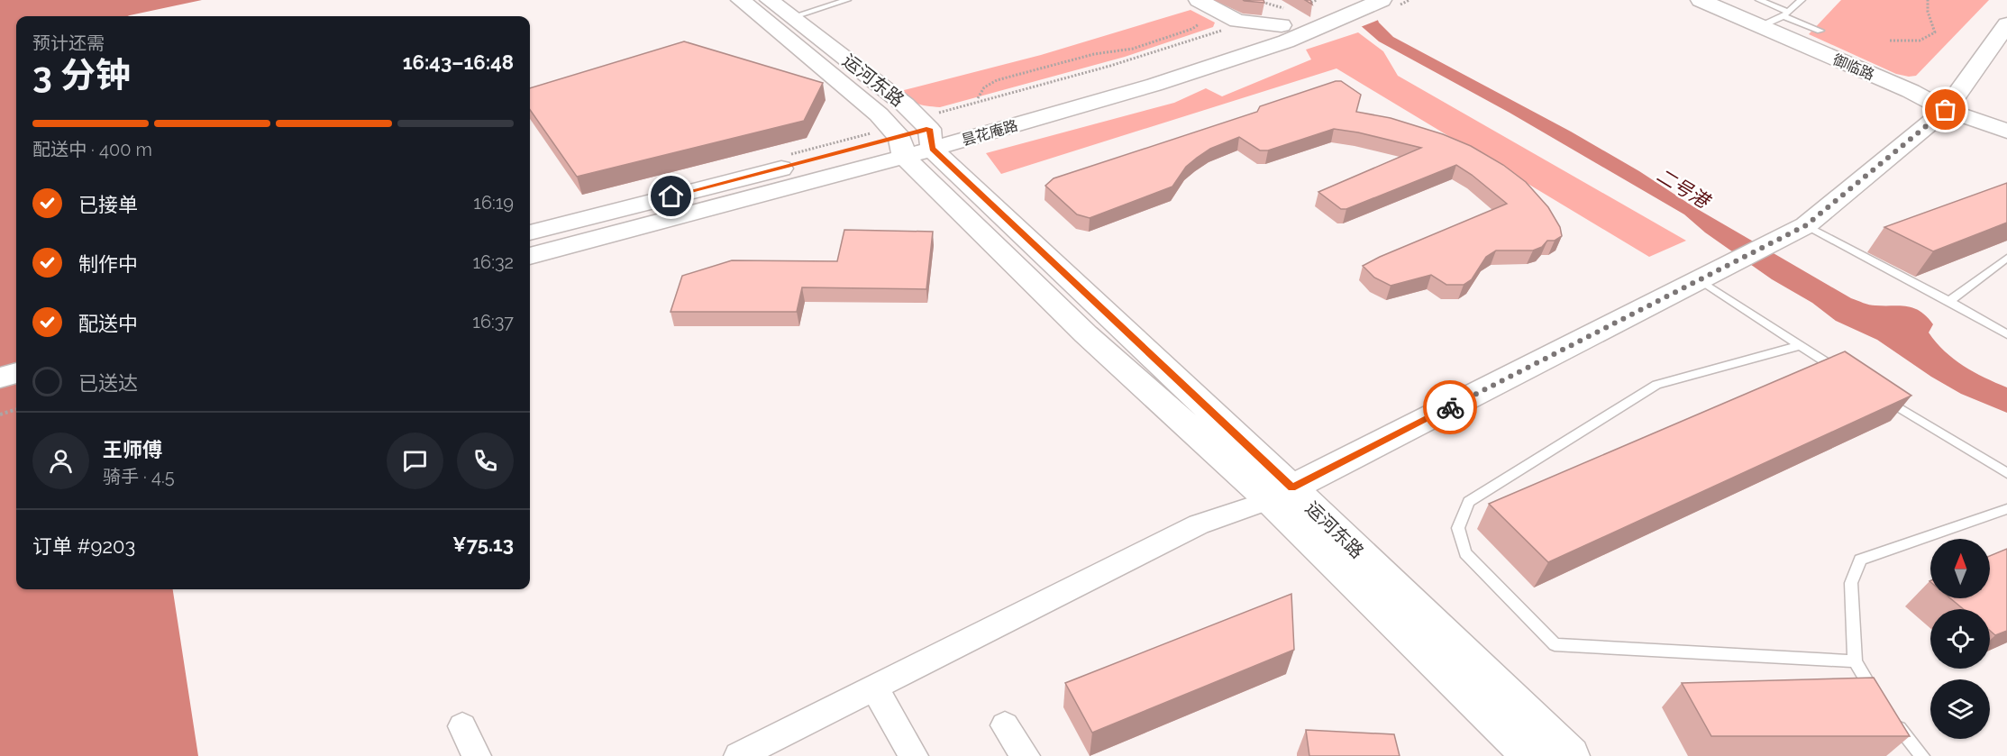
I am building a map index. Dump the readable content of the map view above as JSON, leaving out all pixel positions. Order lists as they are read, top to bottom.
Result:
{
  "streets": {
    "main road": ["御临路", "运河东路", "昙花庵路"]
  },
  "crossings": [
    ["运河东路", "昙花庵路"]
  ],
  "water": ["二号港"],
  "north": "top",
  "page": {
    "heading": ["3 分钟", "预计还需", "16:43–16:48"],
    "panel": [
      "王师傅",
      "骑手 · 4.5",
      "订单 #9203",
      "¥75.13"
    ],
    "bar": "配送中 · 400 m",
    "list": [
      ["已接单", "16:19"],
      ["制作中", "16:32"],
      ["配送中", "16:37"],
      "已送达"
    ]
  }
}
